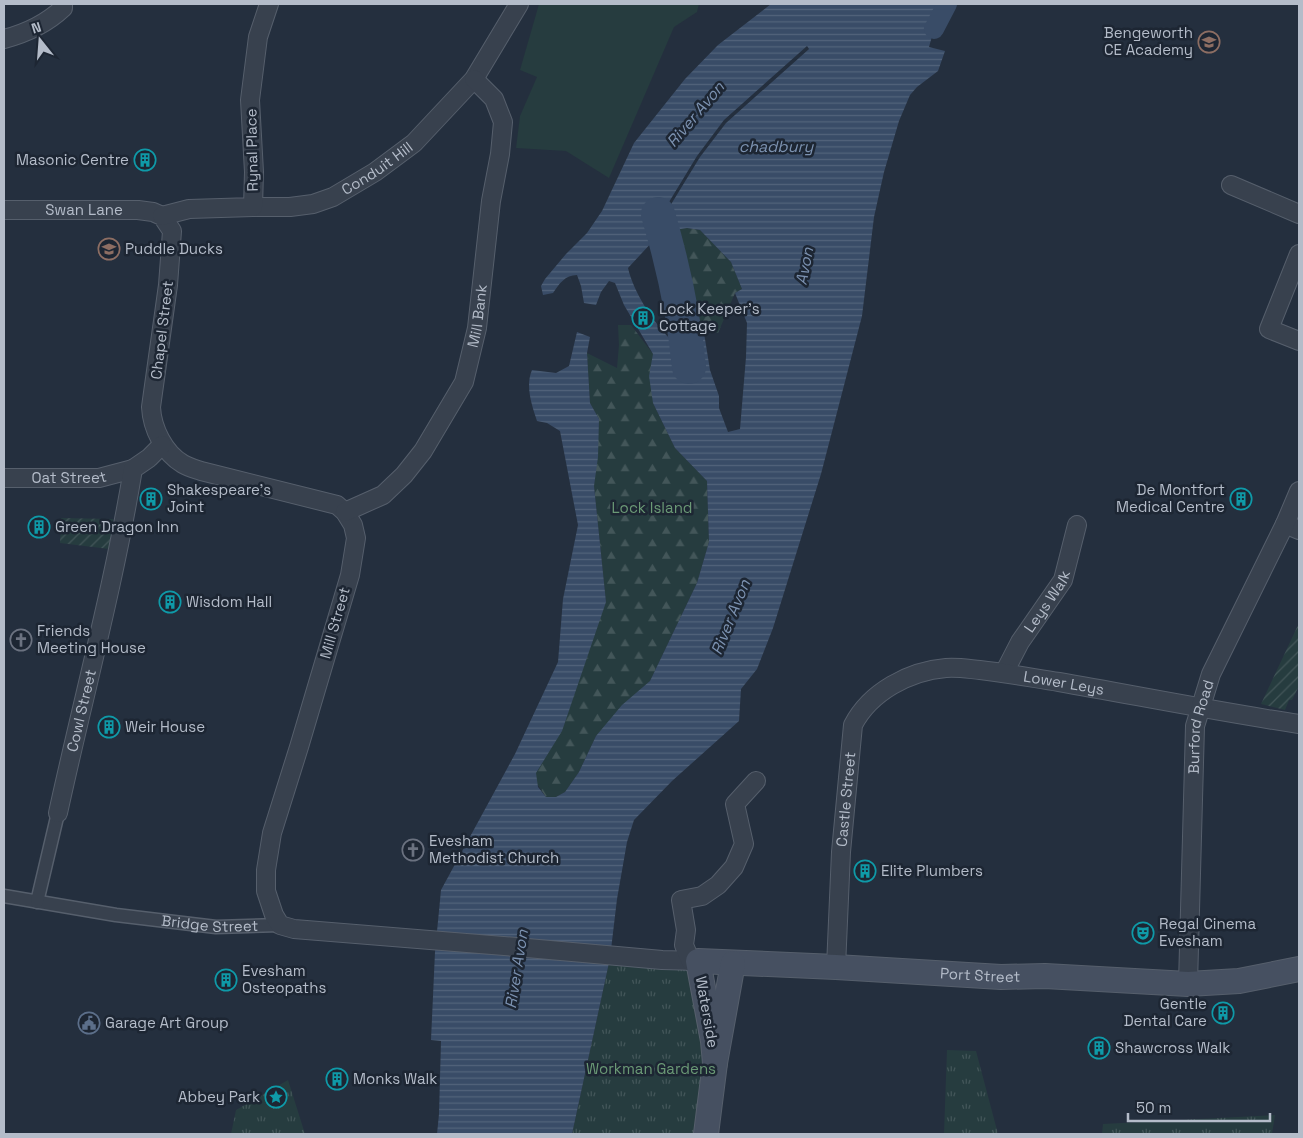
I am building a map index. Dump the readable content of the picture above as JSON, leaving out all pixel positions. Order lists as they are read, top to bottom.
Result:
{
  "streets": {
    "main road": ["Port Street", "Waterside"],
    "street": [
      "Rynal Place",
      "Conduit Hill",
      "Swan Lane",
      "Mill Bank",
      "Chapel Street",
      "Oat Street",
      "Leys Walk",
      "Mill Street",
      "Lower Leys",
      "Cowl Street",
      "Burford Road",
      "Castle Street",
      "Bridge Street"
    ]
  },
  "crossings": [
    ["Rynal Place", "Conduit Hill"],
    ["Rynal Place", "Swan Lane"],
    ["Rynal Place", "Chapel Street"],
    ["Conduit Hill", "Mill Bank"],
    ["Swan Lane", "Chapel Street"],
    ["Mill Bank", "Mill Street"],
    ["Oat Street", "Cowl Street"],
    ["Leys Walk", "Lower Leys"],
    ["Mill Street", "Bridge Street"],
    ["Lower Leys", "Burford Road"],
    ["Lower Leys", "Castle Street"],
    ["Cowl Street", "Bridge Street"],
    ["Burford Road", "Port Street"],
    ["Castle Street", "Port Street"],
    ["Bridge Street", "Port Street"],
    ["Port Street", "Waterside"]
  ],
  "water": ["River Avon", "chadbury", "Avon"],
  "parks": ["Lock Island", "Workman Gardens"],
  "places": {
    "school or university": ["Bengeworth CE Academy", "Puddle Ducks"],
    "building": [
      "Masonic Centre",
      "Lock Keeper's Cottage",
      "Shakespeare's Joint",
      "De Montfort Medical Centre",
      "Green Dragon Inn",
      "Wisdom Hall",
      "Weir House",
      "Elite Plumbers",
      "Evesham Osteopaths",
      "Gentle Dental Care",
      "Shawcross Walk",
      "Monks Walk"
    ],
    "church": ["Friends Meeting House", "Evesham Methodist Church"],
    "theatre": ["Regal Cinema Evesham"],
    "public building": ["Garage Art Group"],
    "place": ["Abbey Park"]
  },
  "scale_bar": "50 m",
  "north": "top"
}
